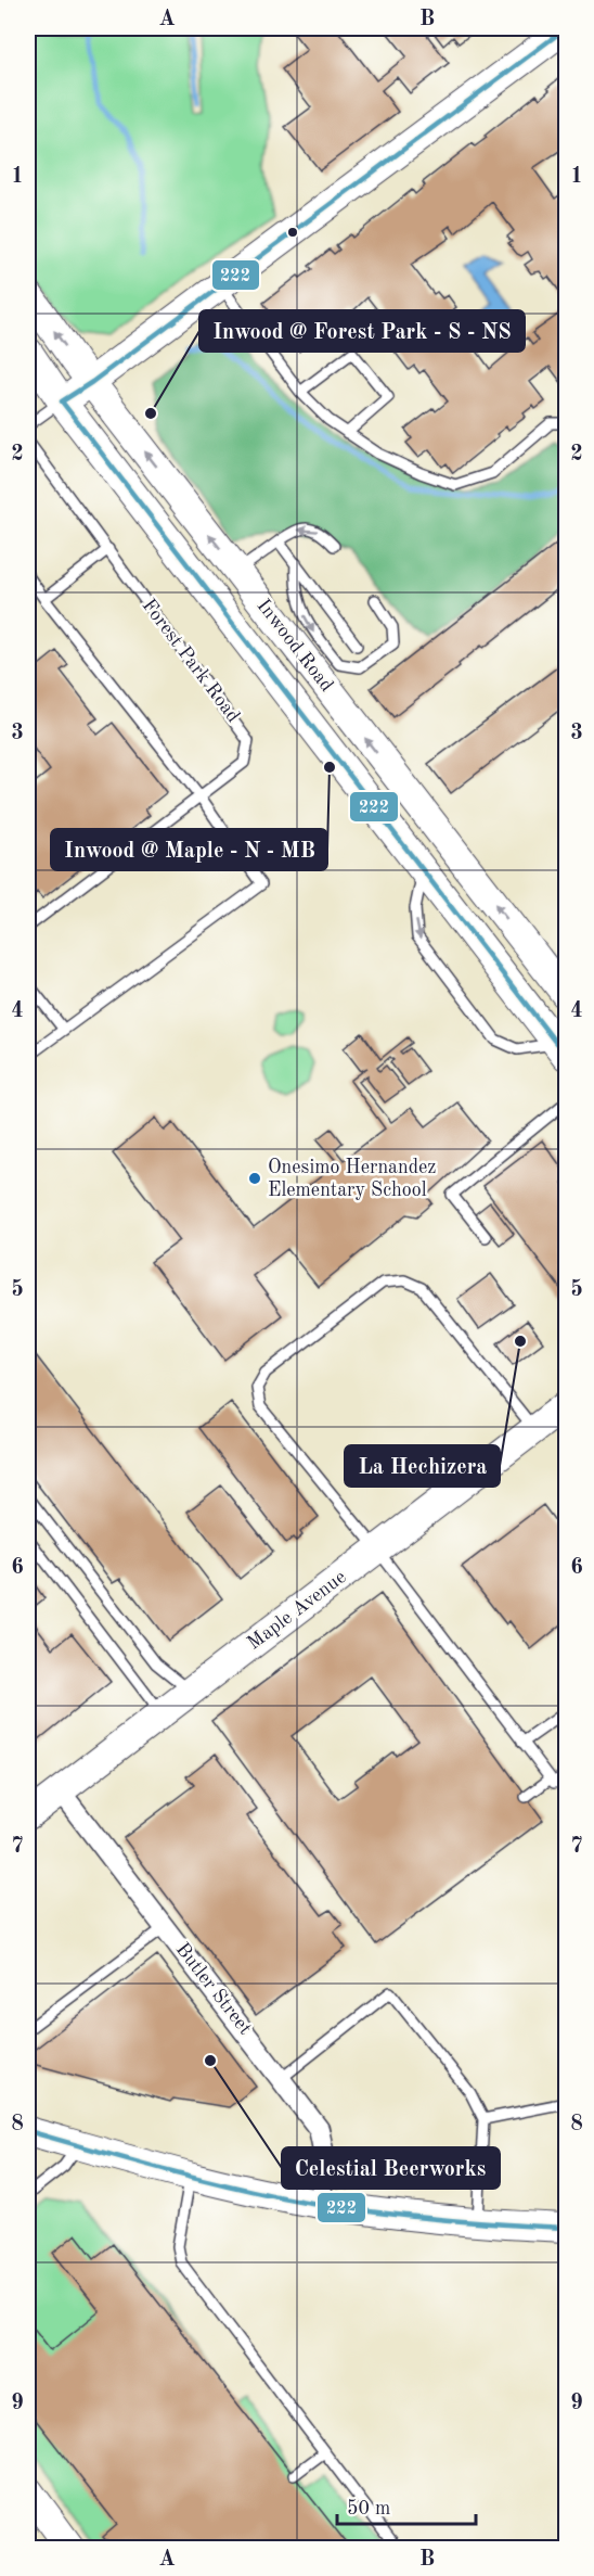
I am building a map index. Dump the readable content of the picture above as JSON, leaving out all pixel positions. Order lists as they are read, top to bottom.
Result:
{
  "streets": {
    "main road": ["Inwood Road", "Maple Avenue"],
    "street": ["Butler Street"],
    "lane": ["Forest Park Road"]
  },
  "crossings": [
    ["Maple Avenue", "Butler Street"]
  ],
  "places": [
    "Inwood @ Forest Park - S - NS",
    "Inwood @ Maple - N - MB",
    "Onesimo Hernandez Elementary School",
    "La Hechizera",
    "Celestial Beerworks"
  ],
  "lines": ["transit line 222"],
  "scale_bar": "50 m",
  "grid": {
    "columns": ["A", "B"],
    "rows": [
      "1",
      "2",
      "3",
      "4",
      "5",
      "6",
      "7",
      "8",
      "9"
    ]
  }
}
